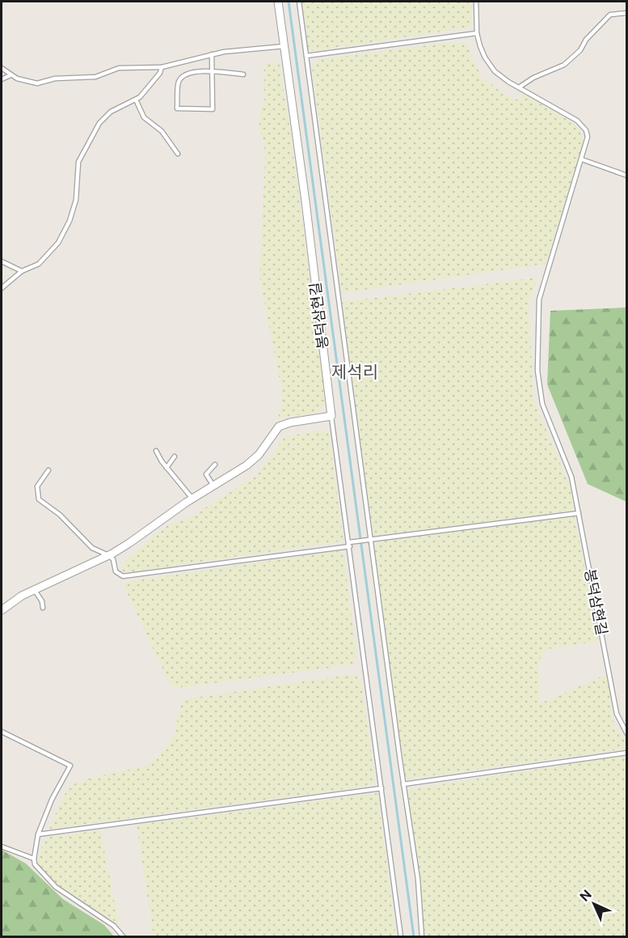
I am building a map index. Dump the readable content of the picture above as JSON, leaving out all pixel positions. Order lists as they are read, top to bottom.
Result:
{
  "streets": {
    "street": ["봉덕삼현길"]
  },
  "districts": ["제석리"],
  "north": "top left"
}
